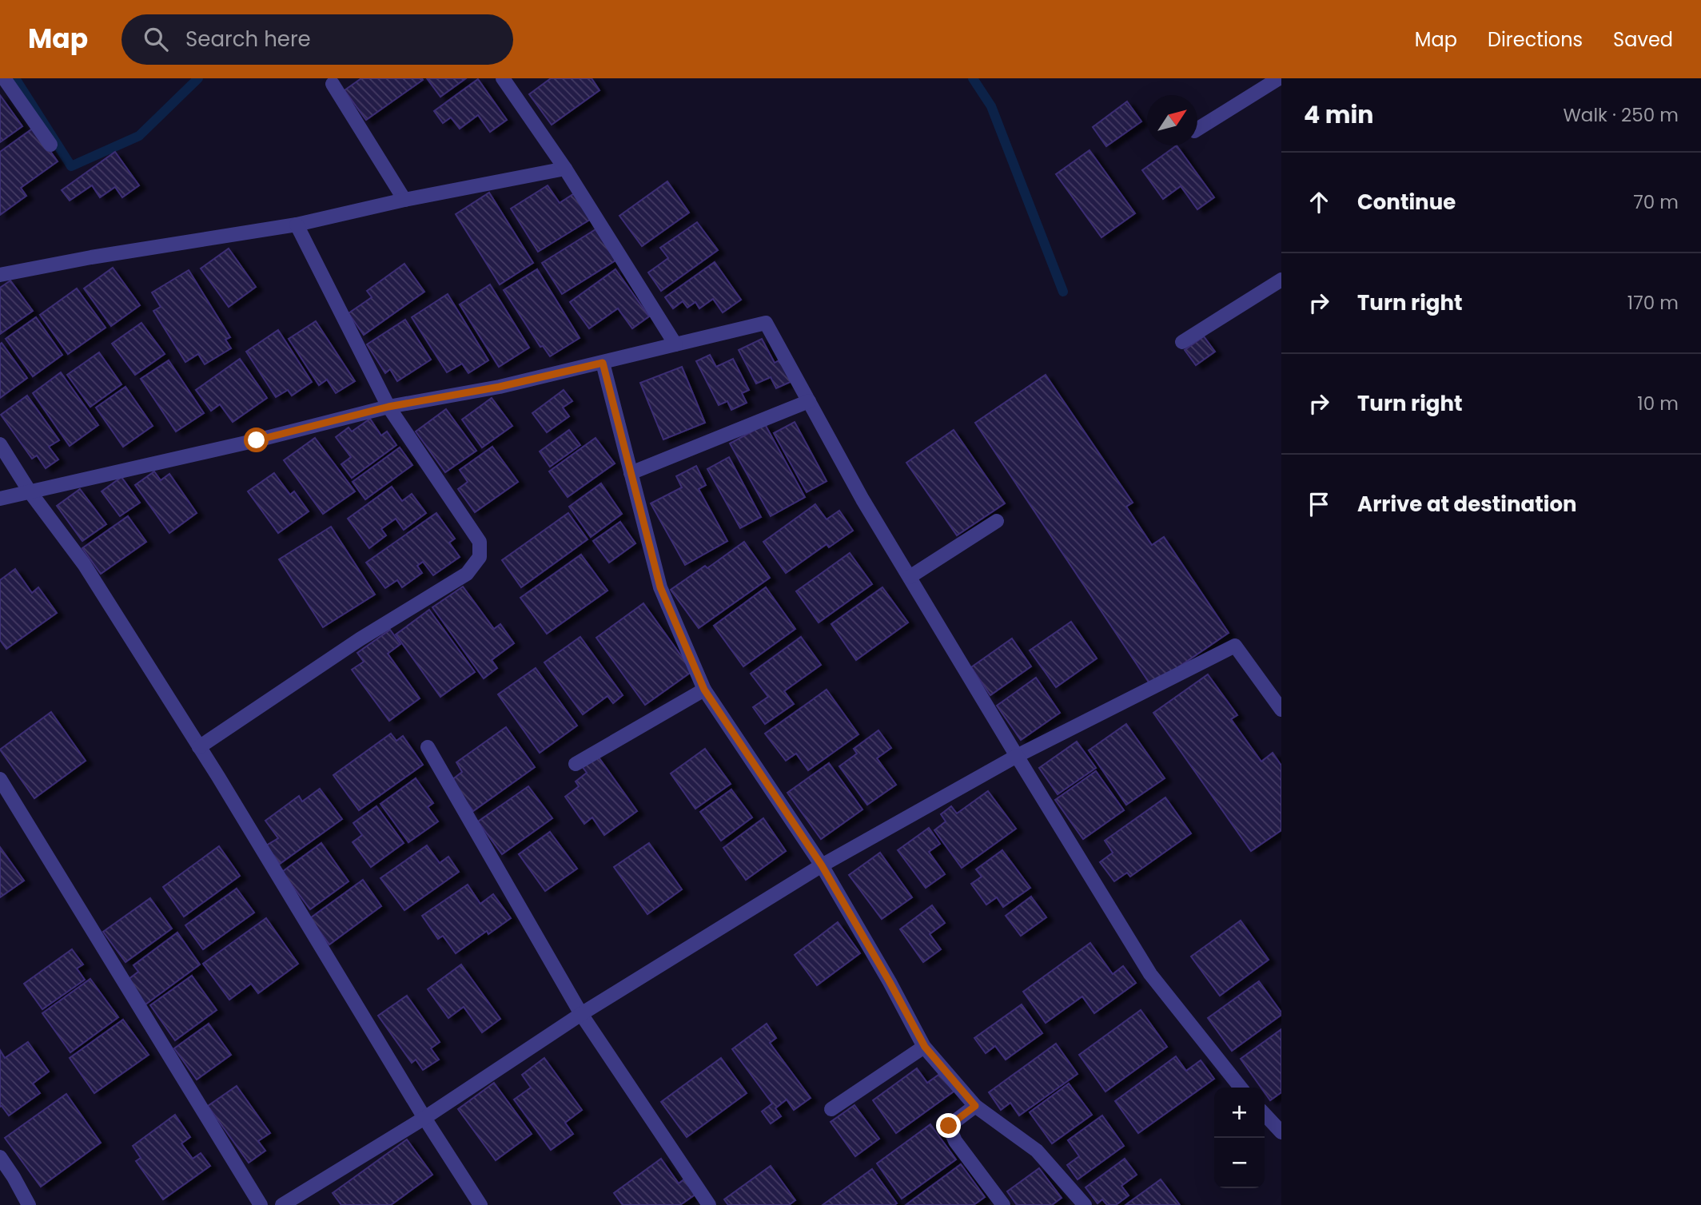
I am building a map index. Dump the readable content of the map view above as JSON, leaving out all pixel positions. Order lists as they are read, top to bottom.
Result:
{
  "north": "top right",
  "page": {
    "header": "Map",
    "search": "Search here",
    "nav": ["Map", "Directions", "Saved"],
    "heading": ["4 min", "Walk · 250 m"],
    "list": [
      ["Continue", "70 m"],
      ["Turn right", "170 m"],
      ["Turn right", "10 m"],
      "Arrive at destination"
    ],
    "map_buttons": ["+", "−"]
  }
}
